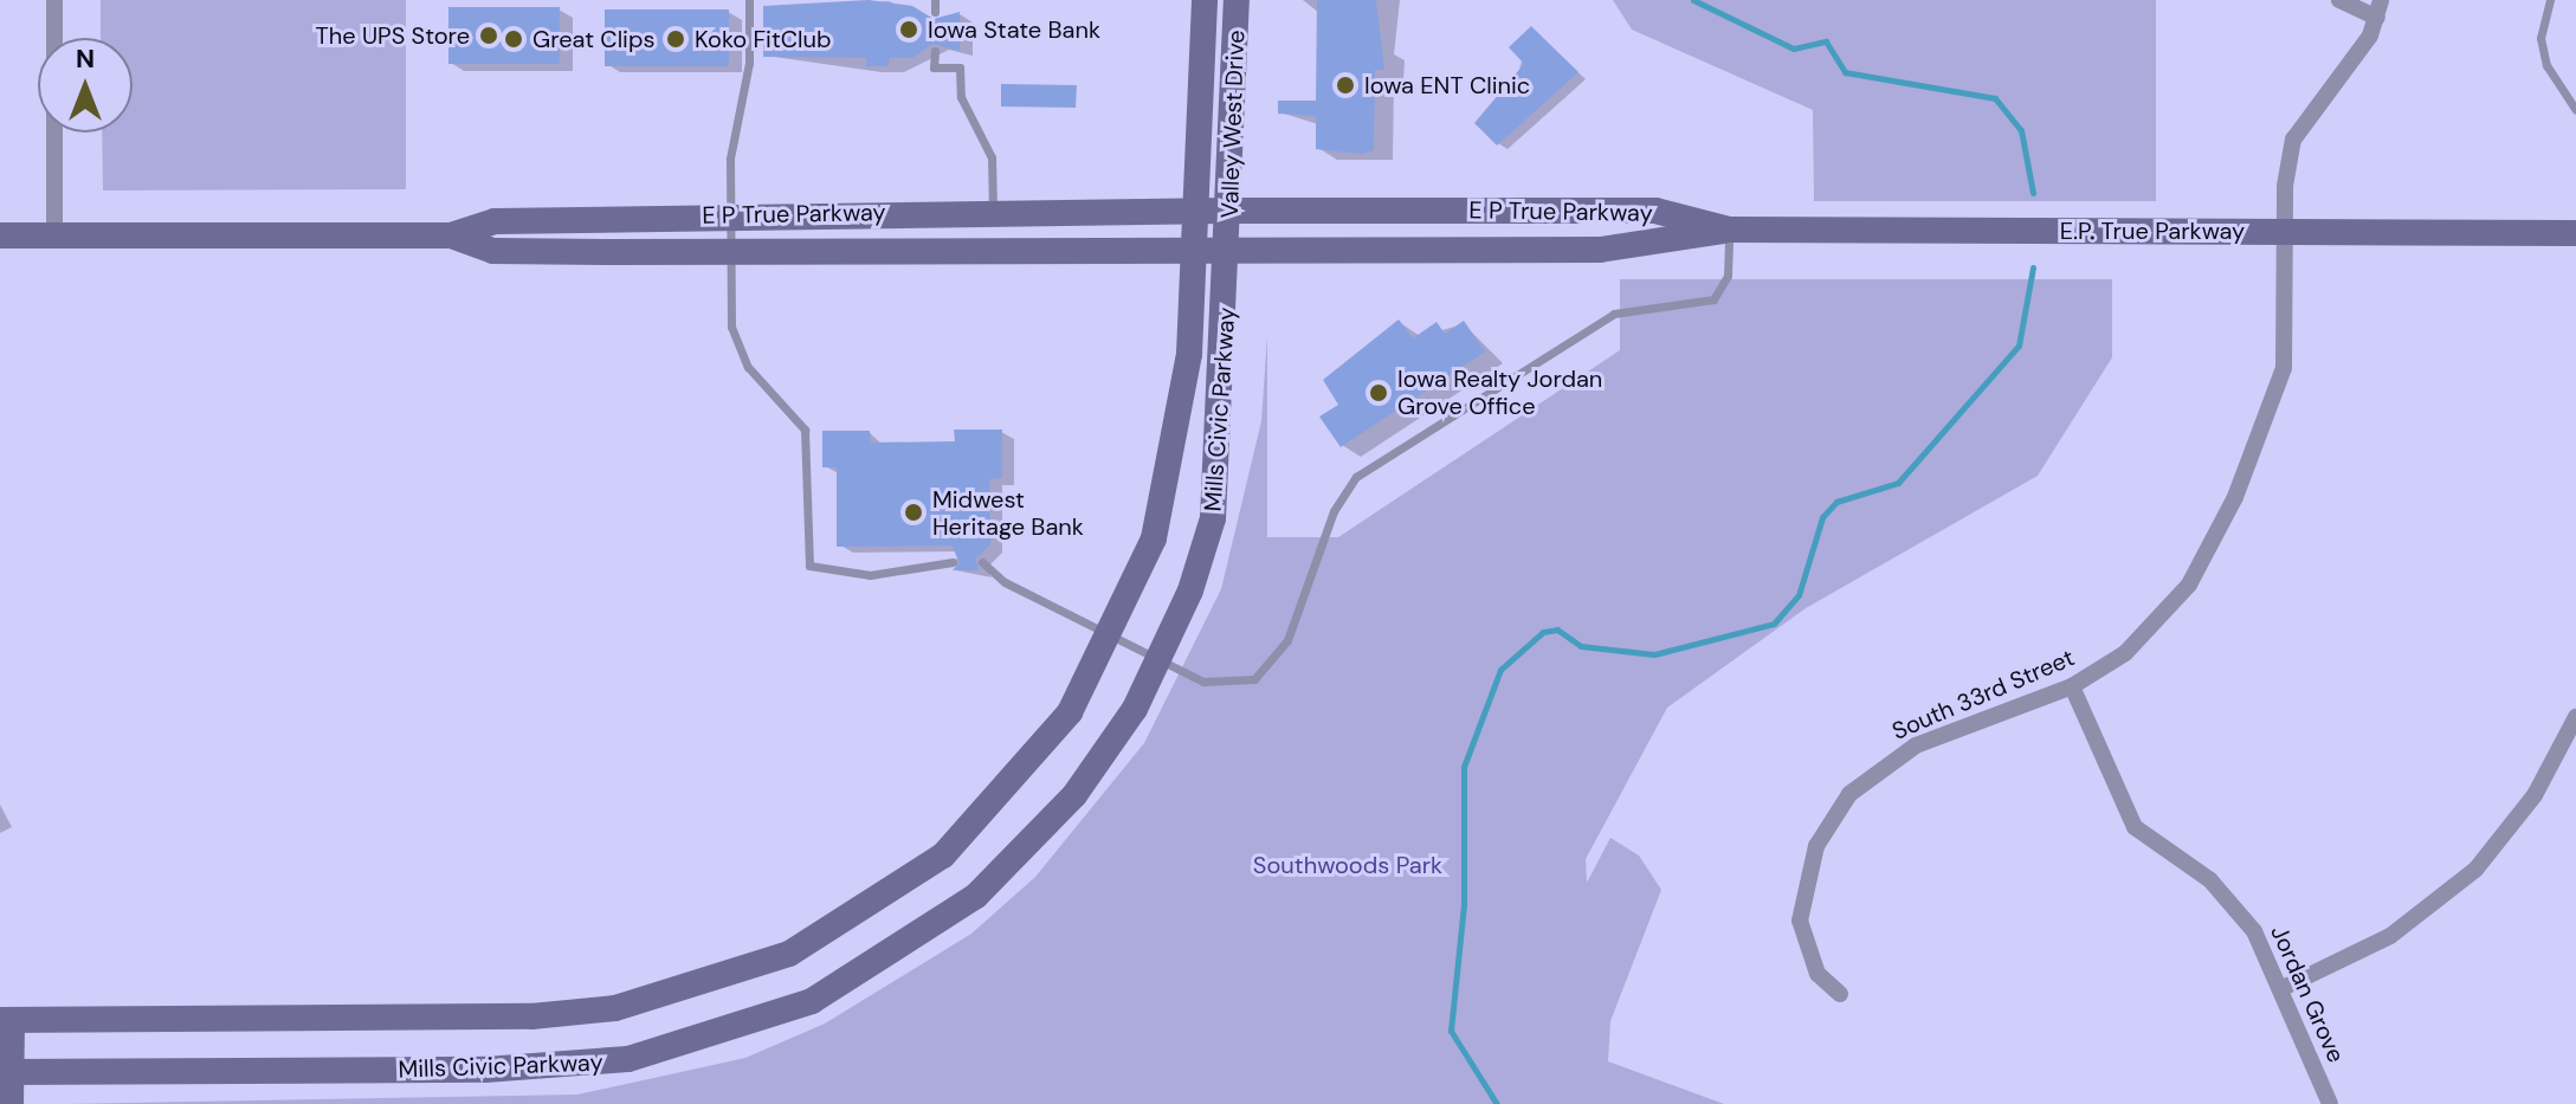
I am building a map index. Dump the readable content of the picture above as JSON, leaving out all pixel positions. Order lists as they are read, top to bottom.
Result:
{
  "streets": {
    "main road": [
      "Valley West Drive",
      "E P True Parkway",
      "E.P. True Parkway",
      "Mills Civic Parkway"
    ],
    "street": ["South 33rd Street", "Jordan Grove"]
  },
  "crossings": [
    ["Valley West Drive", "E P True Parkway"],
    ["Valley West Drive", "Mills Civic Parkway"],
    ["E P True Parkway", "E.P. True Parkway"],
    ["E P True Parkway", "Mills Civic Parkway"],
    ["E.P. True Parkway", "South 33rd Street"],
    ["South 33rd Street", "Jordan Grove"]
  ],
  "parks": ["Southwoods Park"],
  "places": [
    "Iowa State Bank",
    "The UPS Store",
    "Great Clips",
    "Koko FitClub",
    "Iowa ENT Clinic",
    "Iowa Realty Jordan Grove Office",
    "Midwest Heritage Bank"
  ],
  "north": "top"
}
